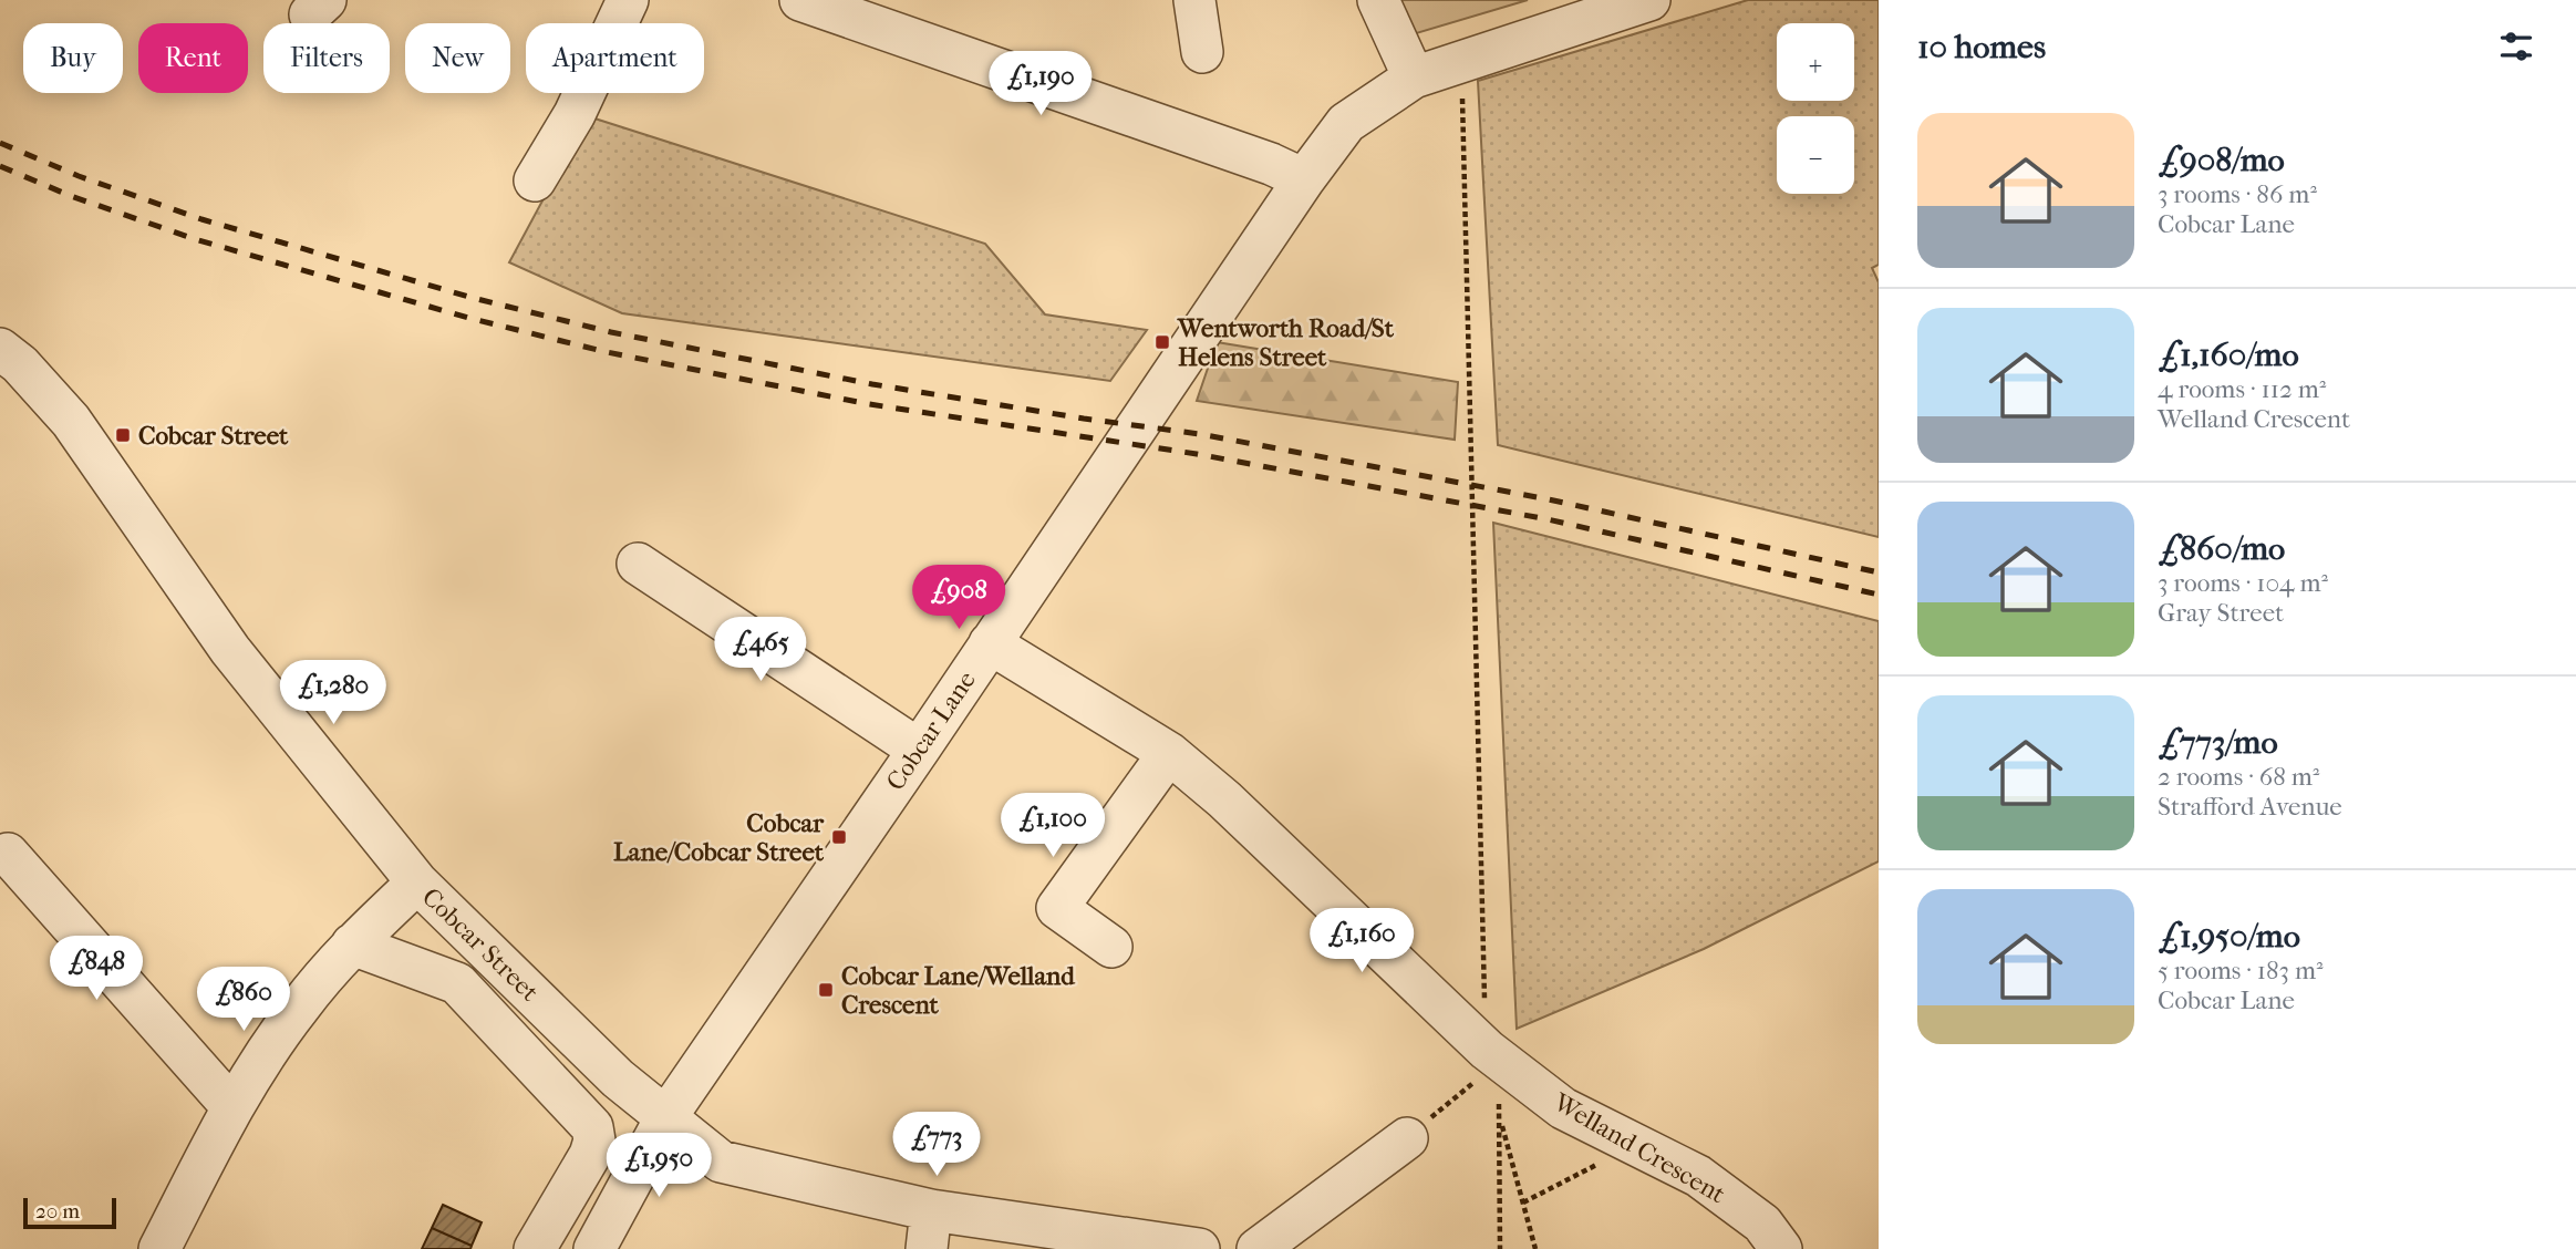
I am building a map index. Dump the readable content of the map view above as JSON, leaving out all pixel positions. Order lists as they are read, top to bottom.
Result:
{
  "streets": {
    "street": ["Cobcar Lane", "Cobcar Street", "Welland Crescent"]
  },
  "crossings": [
    ["Cobcar Lane", "Cobcar Street"],
    ["Cobcar Lane", "Welland Crescent"]
  ],
  "places": {
    "transit": [
      "Wentworth Road/St Helens Street",
      "Cobcar Street",
      "Cobcar Lane/Cobcar Street",
      "Cobcar Lane/Welland Crescent"
    ]
  },
  "scale_bar": "20 m",
  "page": {
    "heading": "10 homes",
    "map_buttons": ["+", "−"],
    "chip": [
      "Buy",
      "Rent",
      "Filters",
      "New",
      "Apartment"
    ],
    "price": [
      "£1,190",
      "£908",
      "£465",
      "£1,280",
      "£1,100",
      "£1,160",
      "£848",
      "£860",
      "£773",
      "£1,950"
    ],
    "list": [
      {
        "name": "£908/mo",
        "note": "3 rooms · 86 m² · Cobcar Lane"
      },
      {
        "name": "£1,160/mo",
        "note": "4 rooms · 112 m² · Welland Crescent"
      },
      {
        "name": "£860/mo",
        "note": "3 rooms · 104 m² · Gray Street"
      },
      {
        "name": "£773/mo",
        "note": "2 rooms · 68 m² · Strafford Avenue"
      },
      {
        "name": "£1,950/mo",
        "note": "5 rooms · 183 m² · Cobcar Lane"
      }
    ],
    "scale": "20 m"
  }
}
